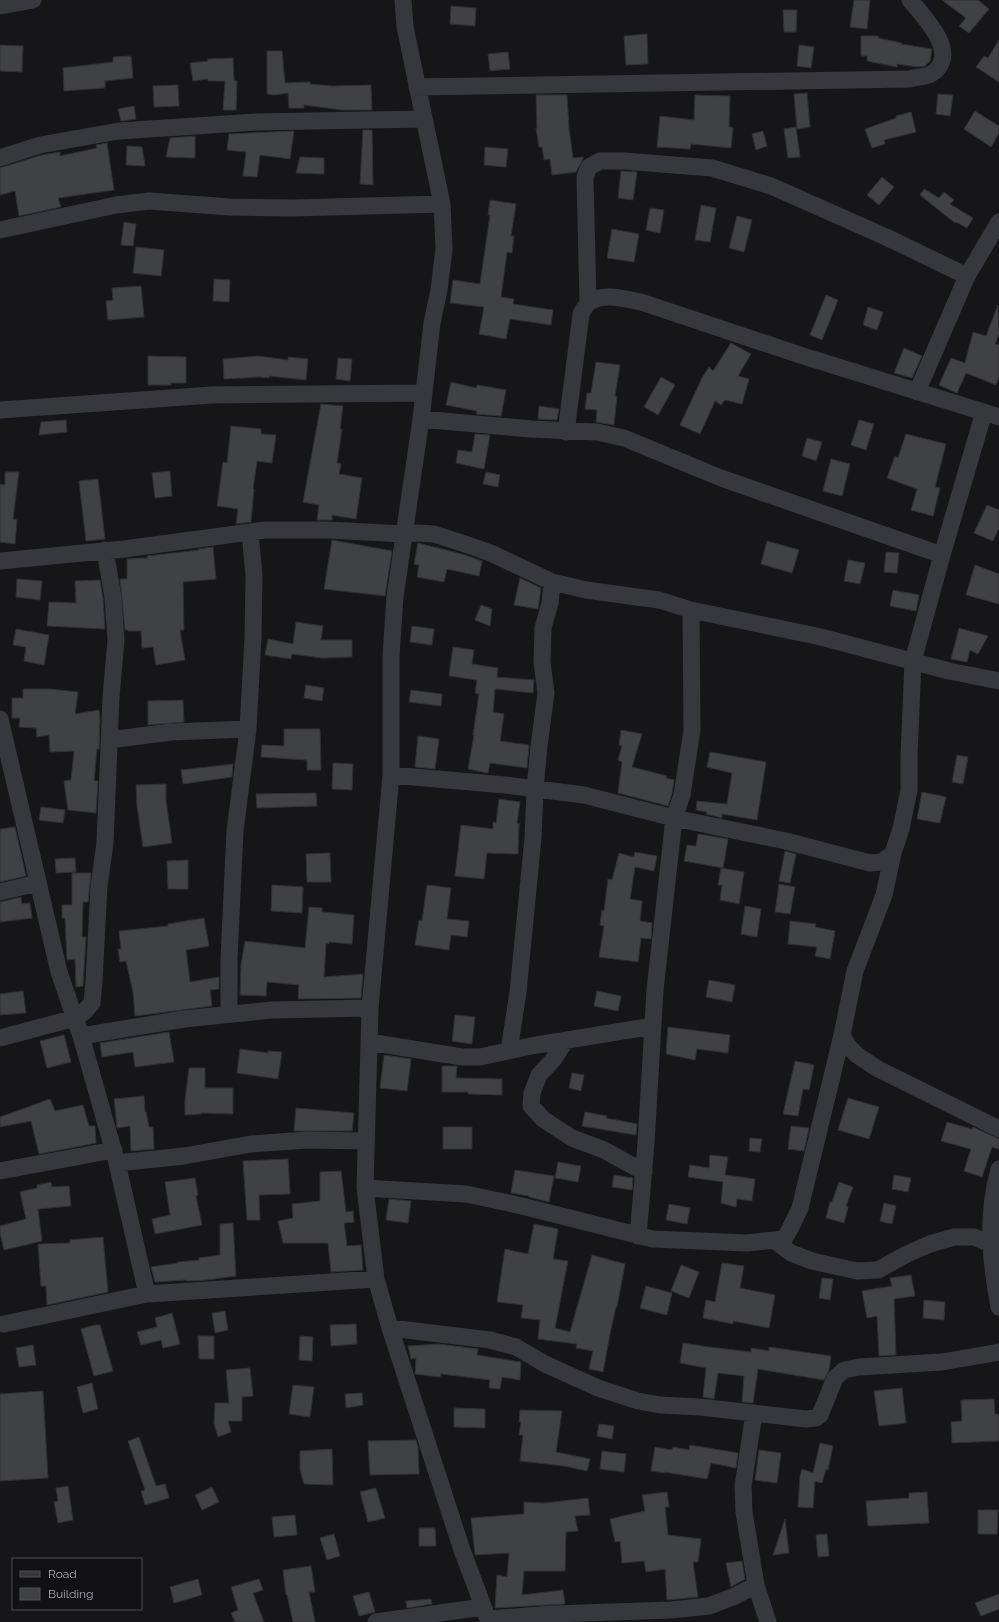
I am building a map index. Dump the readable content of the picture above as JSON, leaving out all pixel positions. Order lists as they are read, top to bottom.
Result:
{
  "legend": ["Road", "Building"]
}
